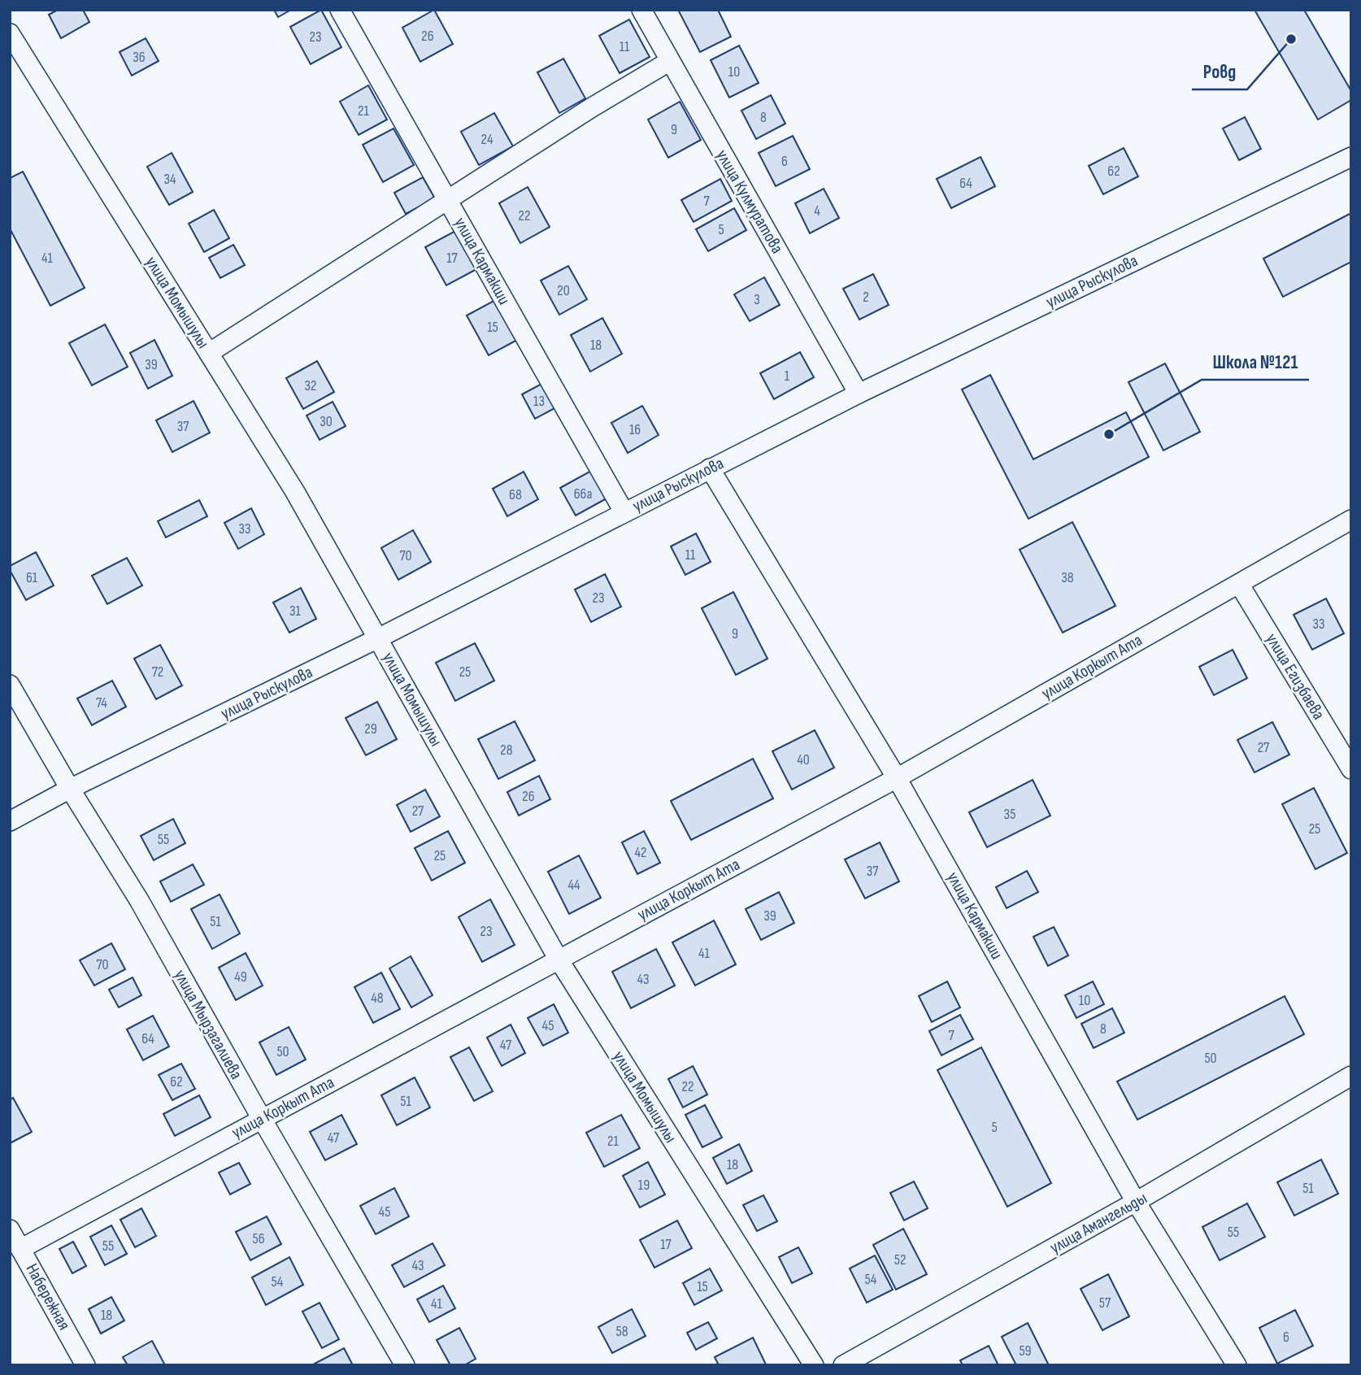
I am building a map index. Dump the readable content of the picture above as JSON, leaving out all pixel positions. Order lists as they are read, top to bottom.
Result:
{
  "streets": {
    "street": [
      "улица Кулмуратова",
      "улица Кармакши",
      "улица Рыскулова",
      "улица Момышулы",
      "улица Коркыт Ата",
      "улица Егизбаева",
      "улица Мырзагалиева",
      "улица Амангельды",
      "Набережная"
    ]
  },
  "crossings": [
    ["улица Кулмуратова", "улица Рыскулова"],
    ["улица Кармакши", "улица Рыскулова"],
    ["улица Кармакши", "улица Коркыт Ата"],
    ["улица Кармакши", "улица Амангельды"],
    ["улица Рыскулова", "улица Момышулы"],
    ["улица Рыскулова", "улица Мырзагалиева"],
    ["улица Момышулы", "улица Коркыт Ата"],
    ["улица Коркыт Ата", "улица Егизбаева"],
    ["улица Коркыт Ата", "улица Мырзагалиева"],
    ["улица Коркыт Ата", "Набережная"]
  ],
  "places": ["Ровд", "Школа №121"],
  "house_numbers": [
    "26",
    "23",
    "11",
    "36",
    "10",
    "21",
    "8",
    "9",
    "24",
    "6",
    "62",
    "34",
    "64",
    "7",
    "4",
    "22",
    "5",
    "41",
    "17",
    "20",
    "2",
    "3",
    "15",
    "18",
    "39",
    "1",
    "32",
    "13",
    "30",
    "37",
    "16",
    "66а",
    "68",
    "33",
    "11",
    "70",
    "61",
    "38",
    "23",
    "31",
    "33",
    "9",
    "72",
    "25",
    "74",
    "29",
    "27",
    "28",
    "40",
    "26",
    "27",
    "35",
    "25",
    "55",
    "42",
    "25",
    "37",
    "44",
    "39",
    "51",
    "23",
    "41",
    "70",
    "49",
    "43",
    "48",
    "10",
    "45",
    "8",
    "7",
    "64",
    "47",
    "50",
    "50",
    "62",
    "22",
    "51",
    "5",
    "47",
    "21",
    "18",
    "19",
    "51",
    "45",
    "55",
    "56",
    "17",
    "55",
    "52",
    "43",
    "54",
    "54",
    "15",
    "57",
    "41",
    "18",
    "58",
    "6",
    "59"
  ]
}
